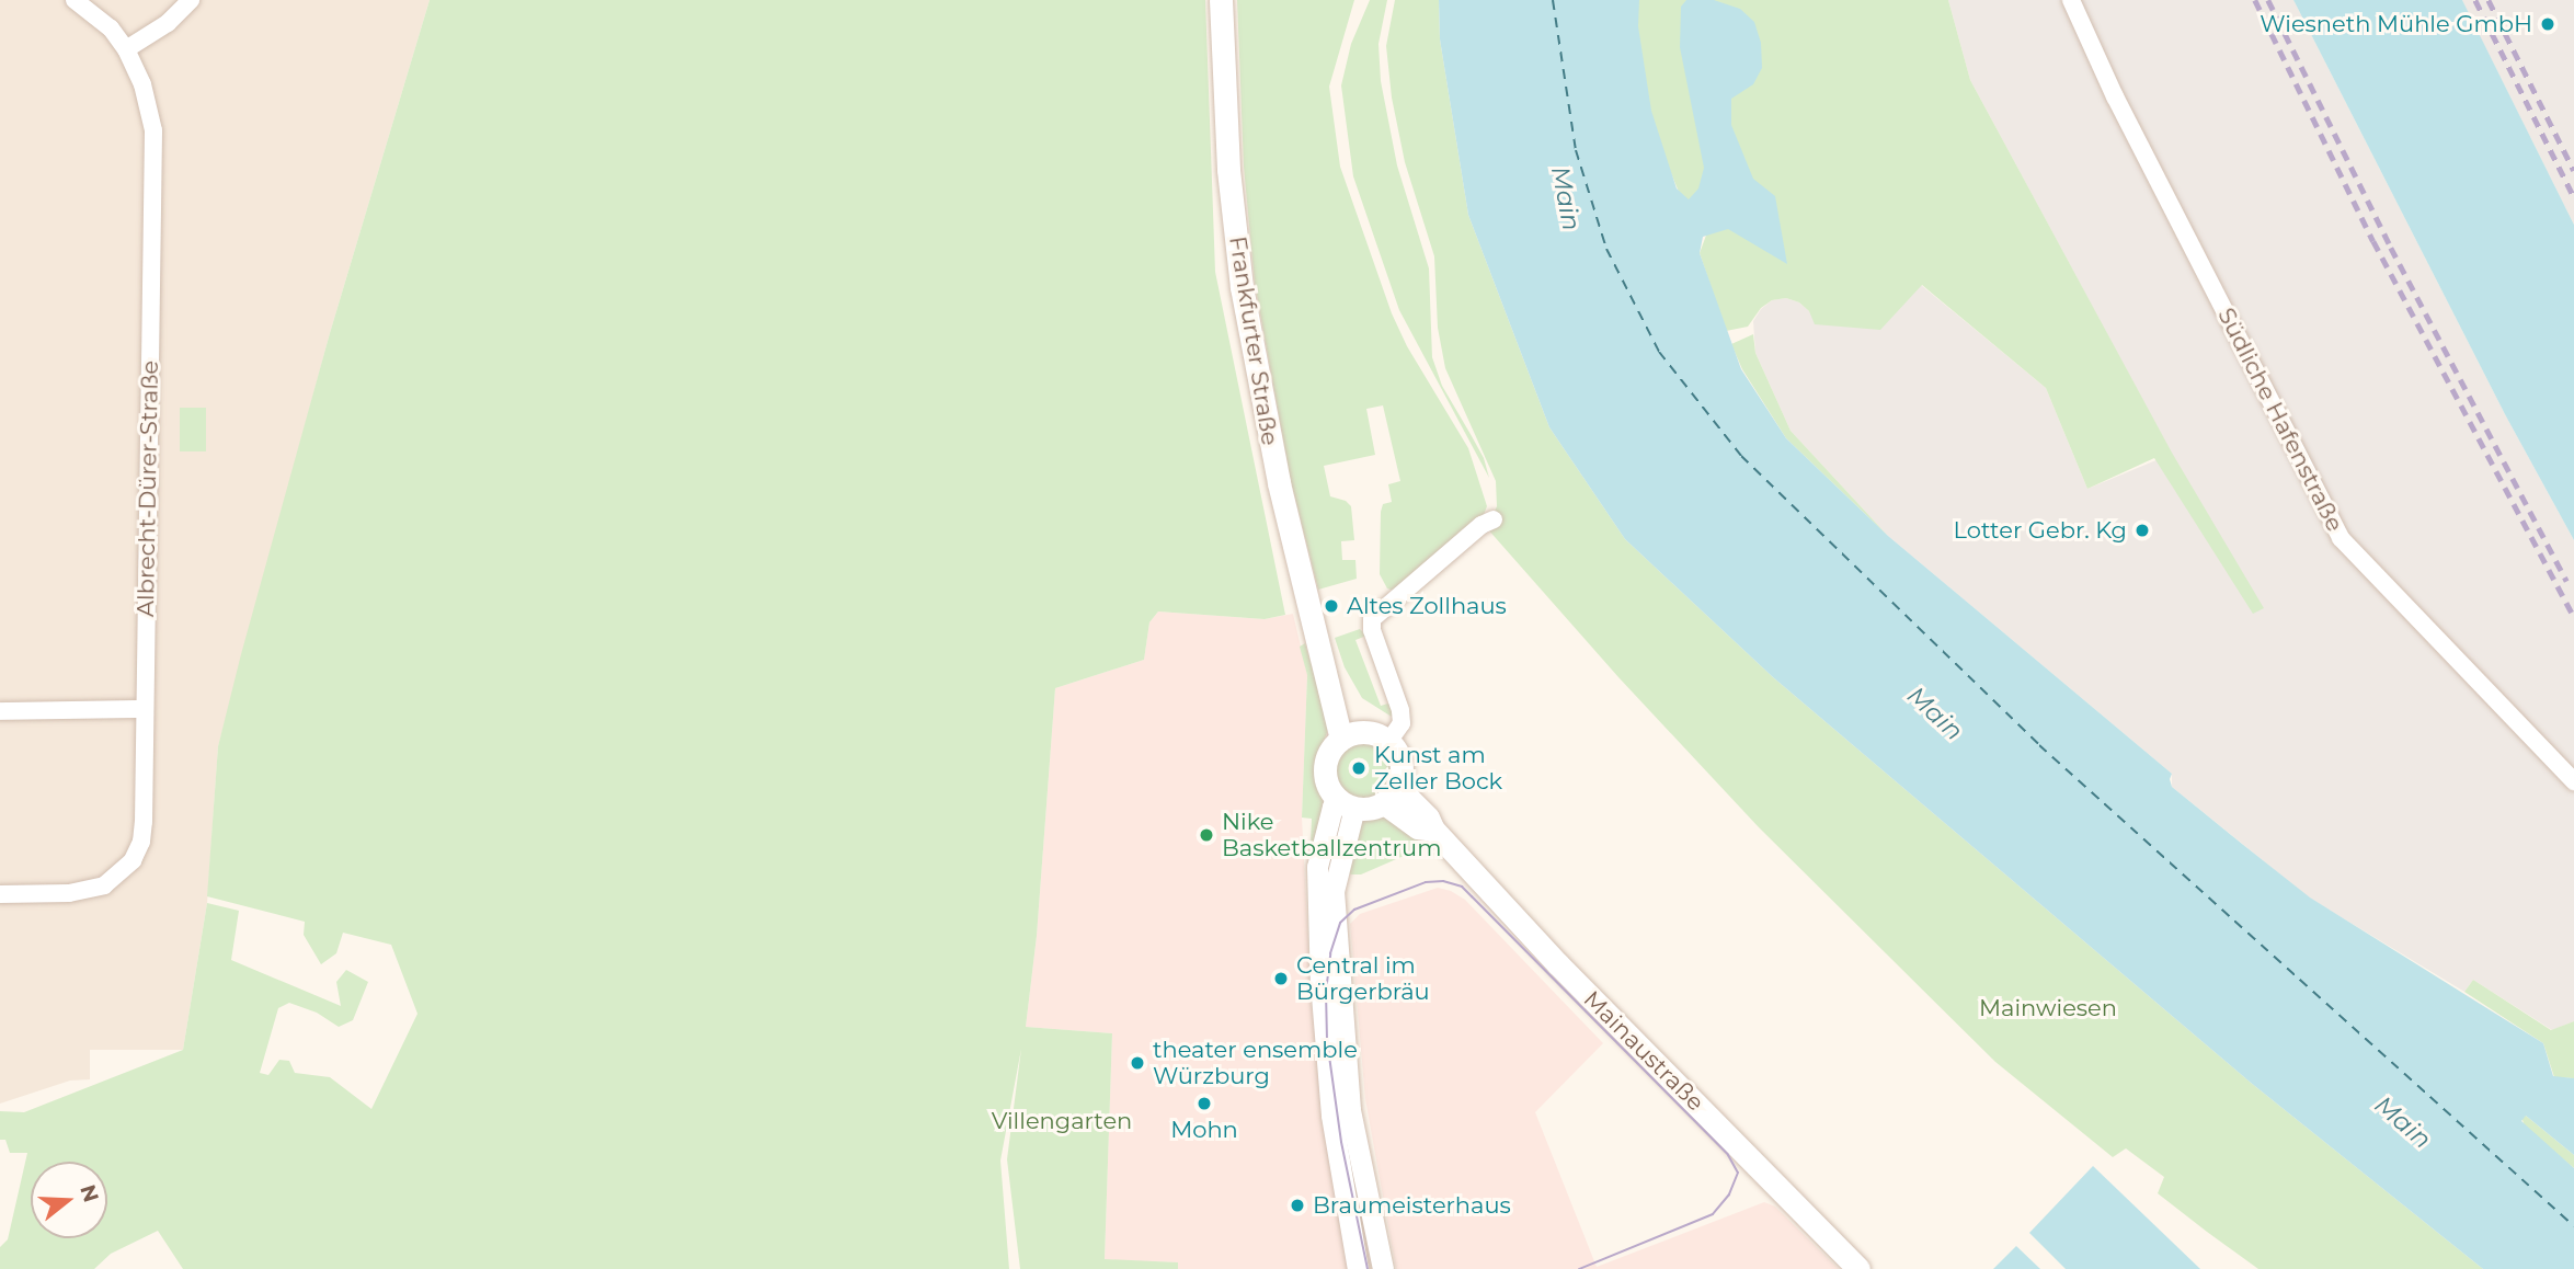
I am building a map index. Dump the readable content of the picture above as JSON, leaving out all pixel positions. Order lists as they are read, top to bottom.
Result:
{
  "streets": {
    "main road": ["Frankfurter Straße", "Mainaustraße"],
    "street": ["Südliche Hafenstraße", "Albrecht-Dürer-Straße"]
  },
  "crossings": [
    ["Frankfurter Straße", "Mainaustraße"]
  ],
  "water": ["Main"],
  "parks": ["Mainwiesen", "Villengarten"],
  "places": [
    "Wiesneth Mühle GmbH",
    "Lotter Gebr. Kg",
    "Altes Zollhaus",
    "Kunst am Zeller Bock",
    "Nike Basketballzentrum",
    "Central im Bürgerbräu",
    "theater ensemble Würzburg",
    "Mohn",
    "Braumeisterhaus"
  ],
  "north": "right"
}
